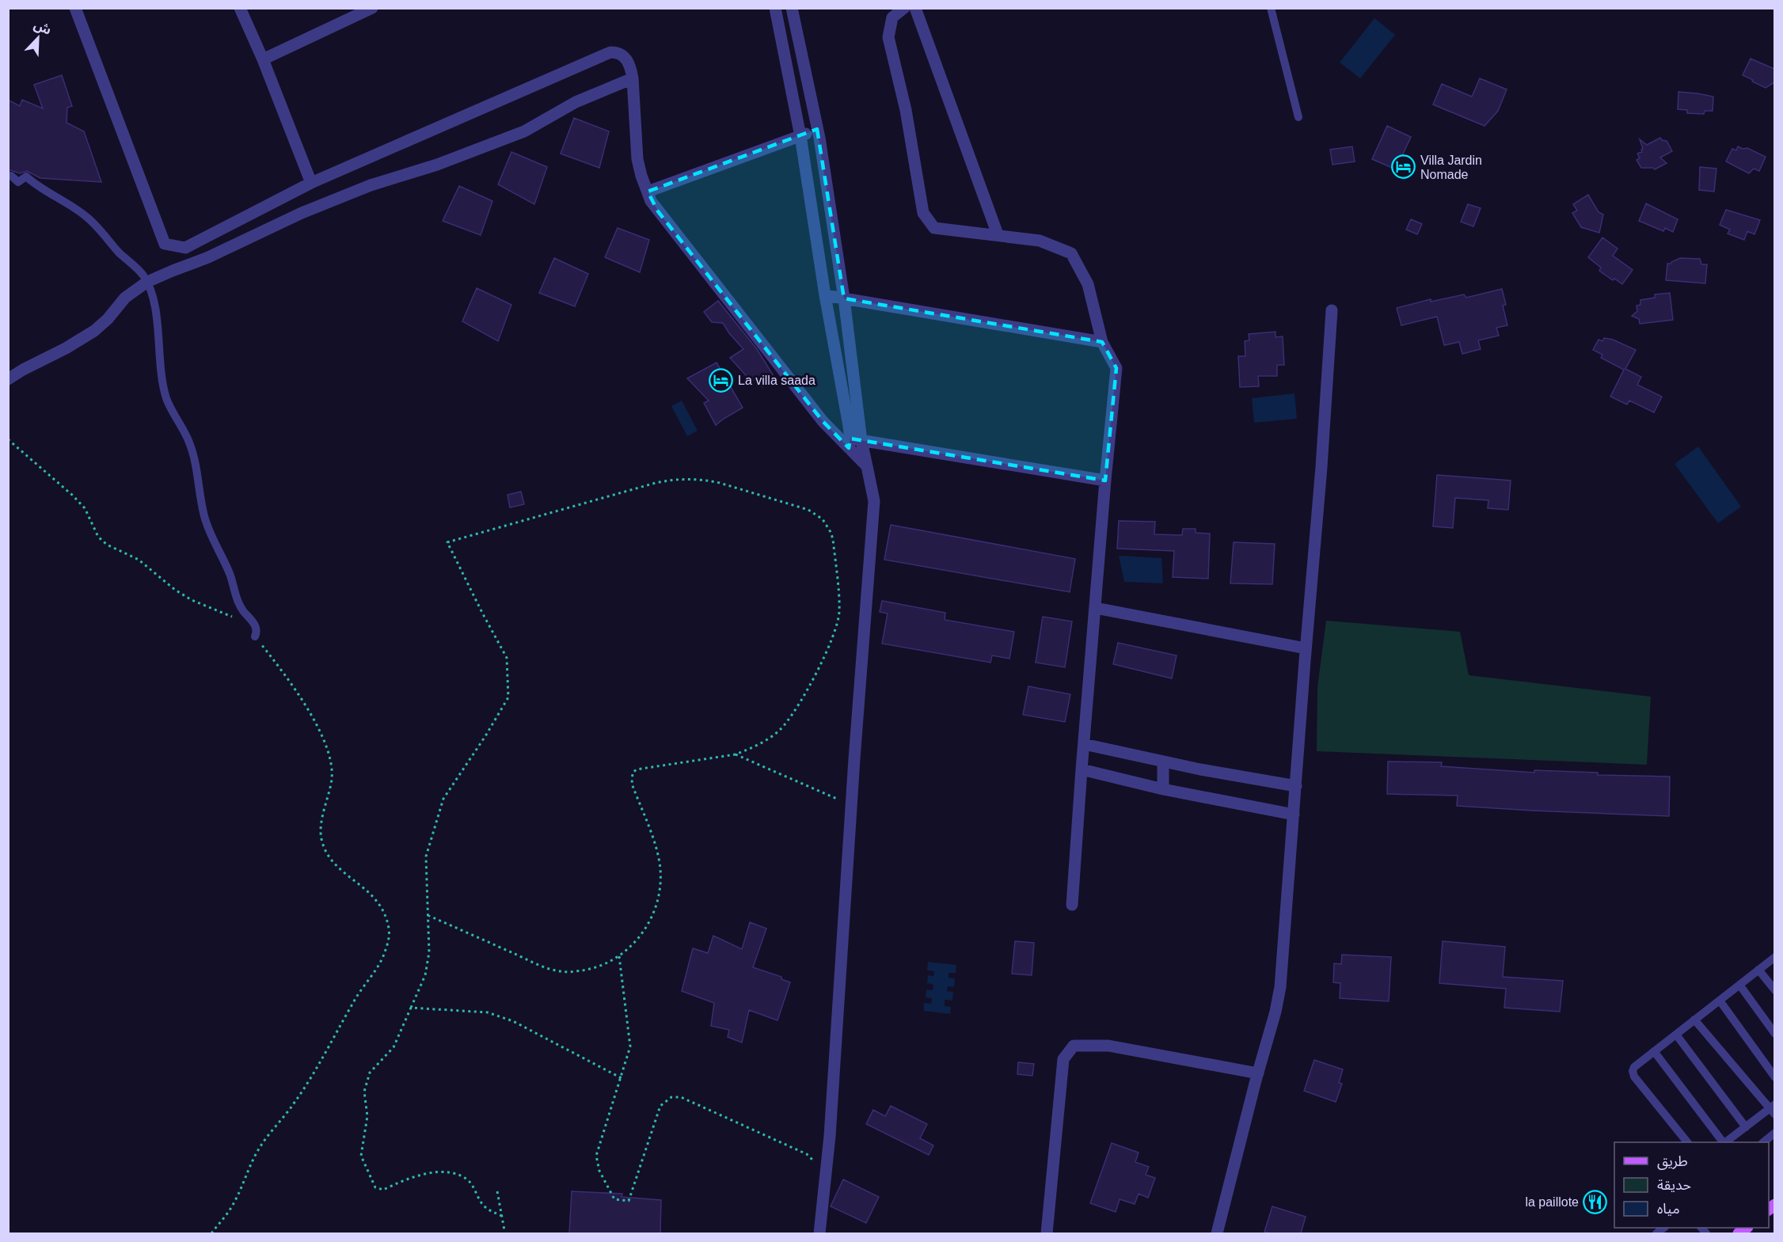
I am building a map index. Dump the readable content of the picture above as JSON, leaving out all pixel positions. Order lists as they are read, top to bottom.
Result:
{
  "places": {
    "hotel": ["Villa Jardin Nomade", "La villa saada"],
    "restaurant": ["la paillote"]
  },
  "legend": ["طريق", "حديقة", "مياه"],
  "north": "top right"
}
